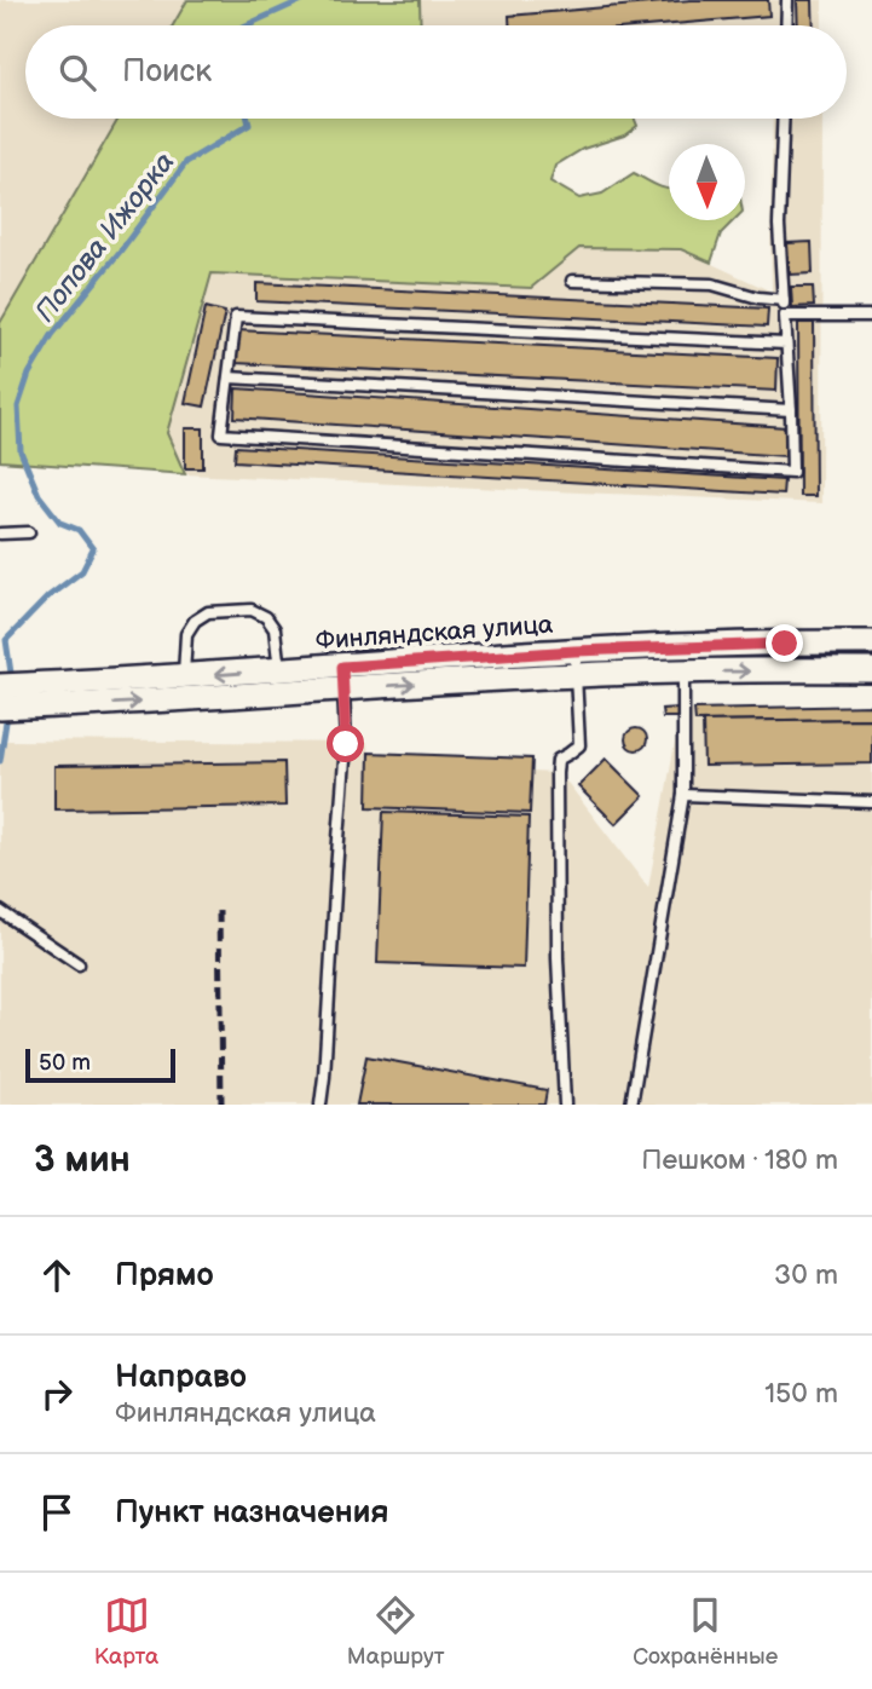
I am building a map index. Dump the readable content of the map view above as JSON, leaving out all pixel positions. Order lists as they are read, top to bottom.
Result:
{
  "streets": {
    "street": ["Финляндская улица"]
  },
  "water": ["Попова Ижорка"],
  "scale_bar": "50 m",
  "north": "bottom",
  "page": {
    "search": "Поиск",
    "scale": "50 m",
    "heading": ["3 мин", "Пешком · 180 m"],
    "list": [
      ["Прямо", "30 m"],
      ["Направо", "Финляндская улица", "150 m"],
      "Пункт назначения"
    ],
    "nav": ["Карта", "Маршрут", "Сохранённые"]
  }
}
